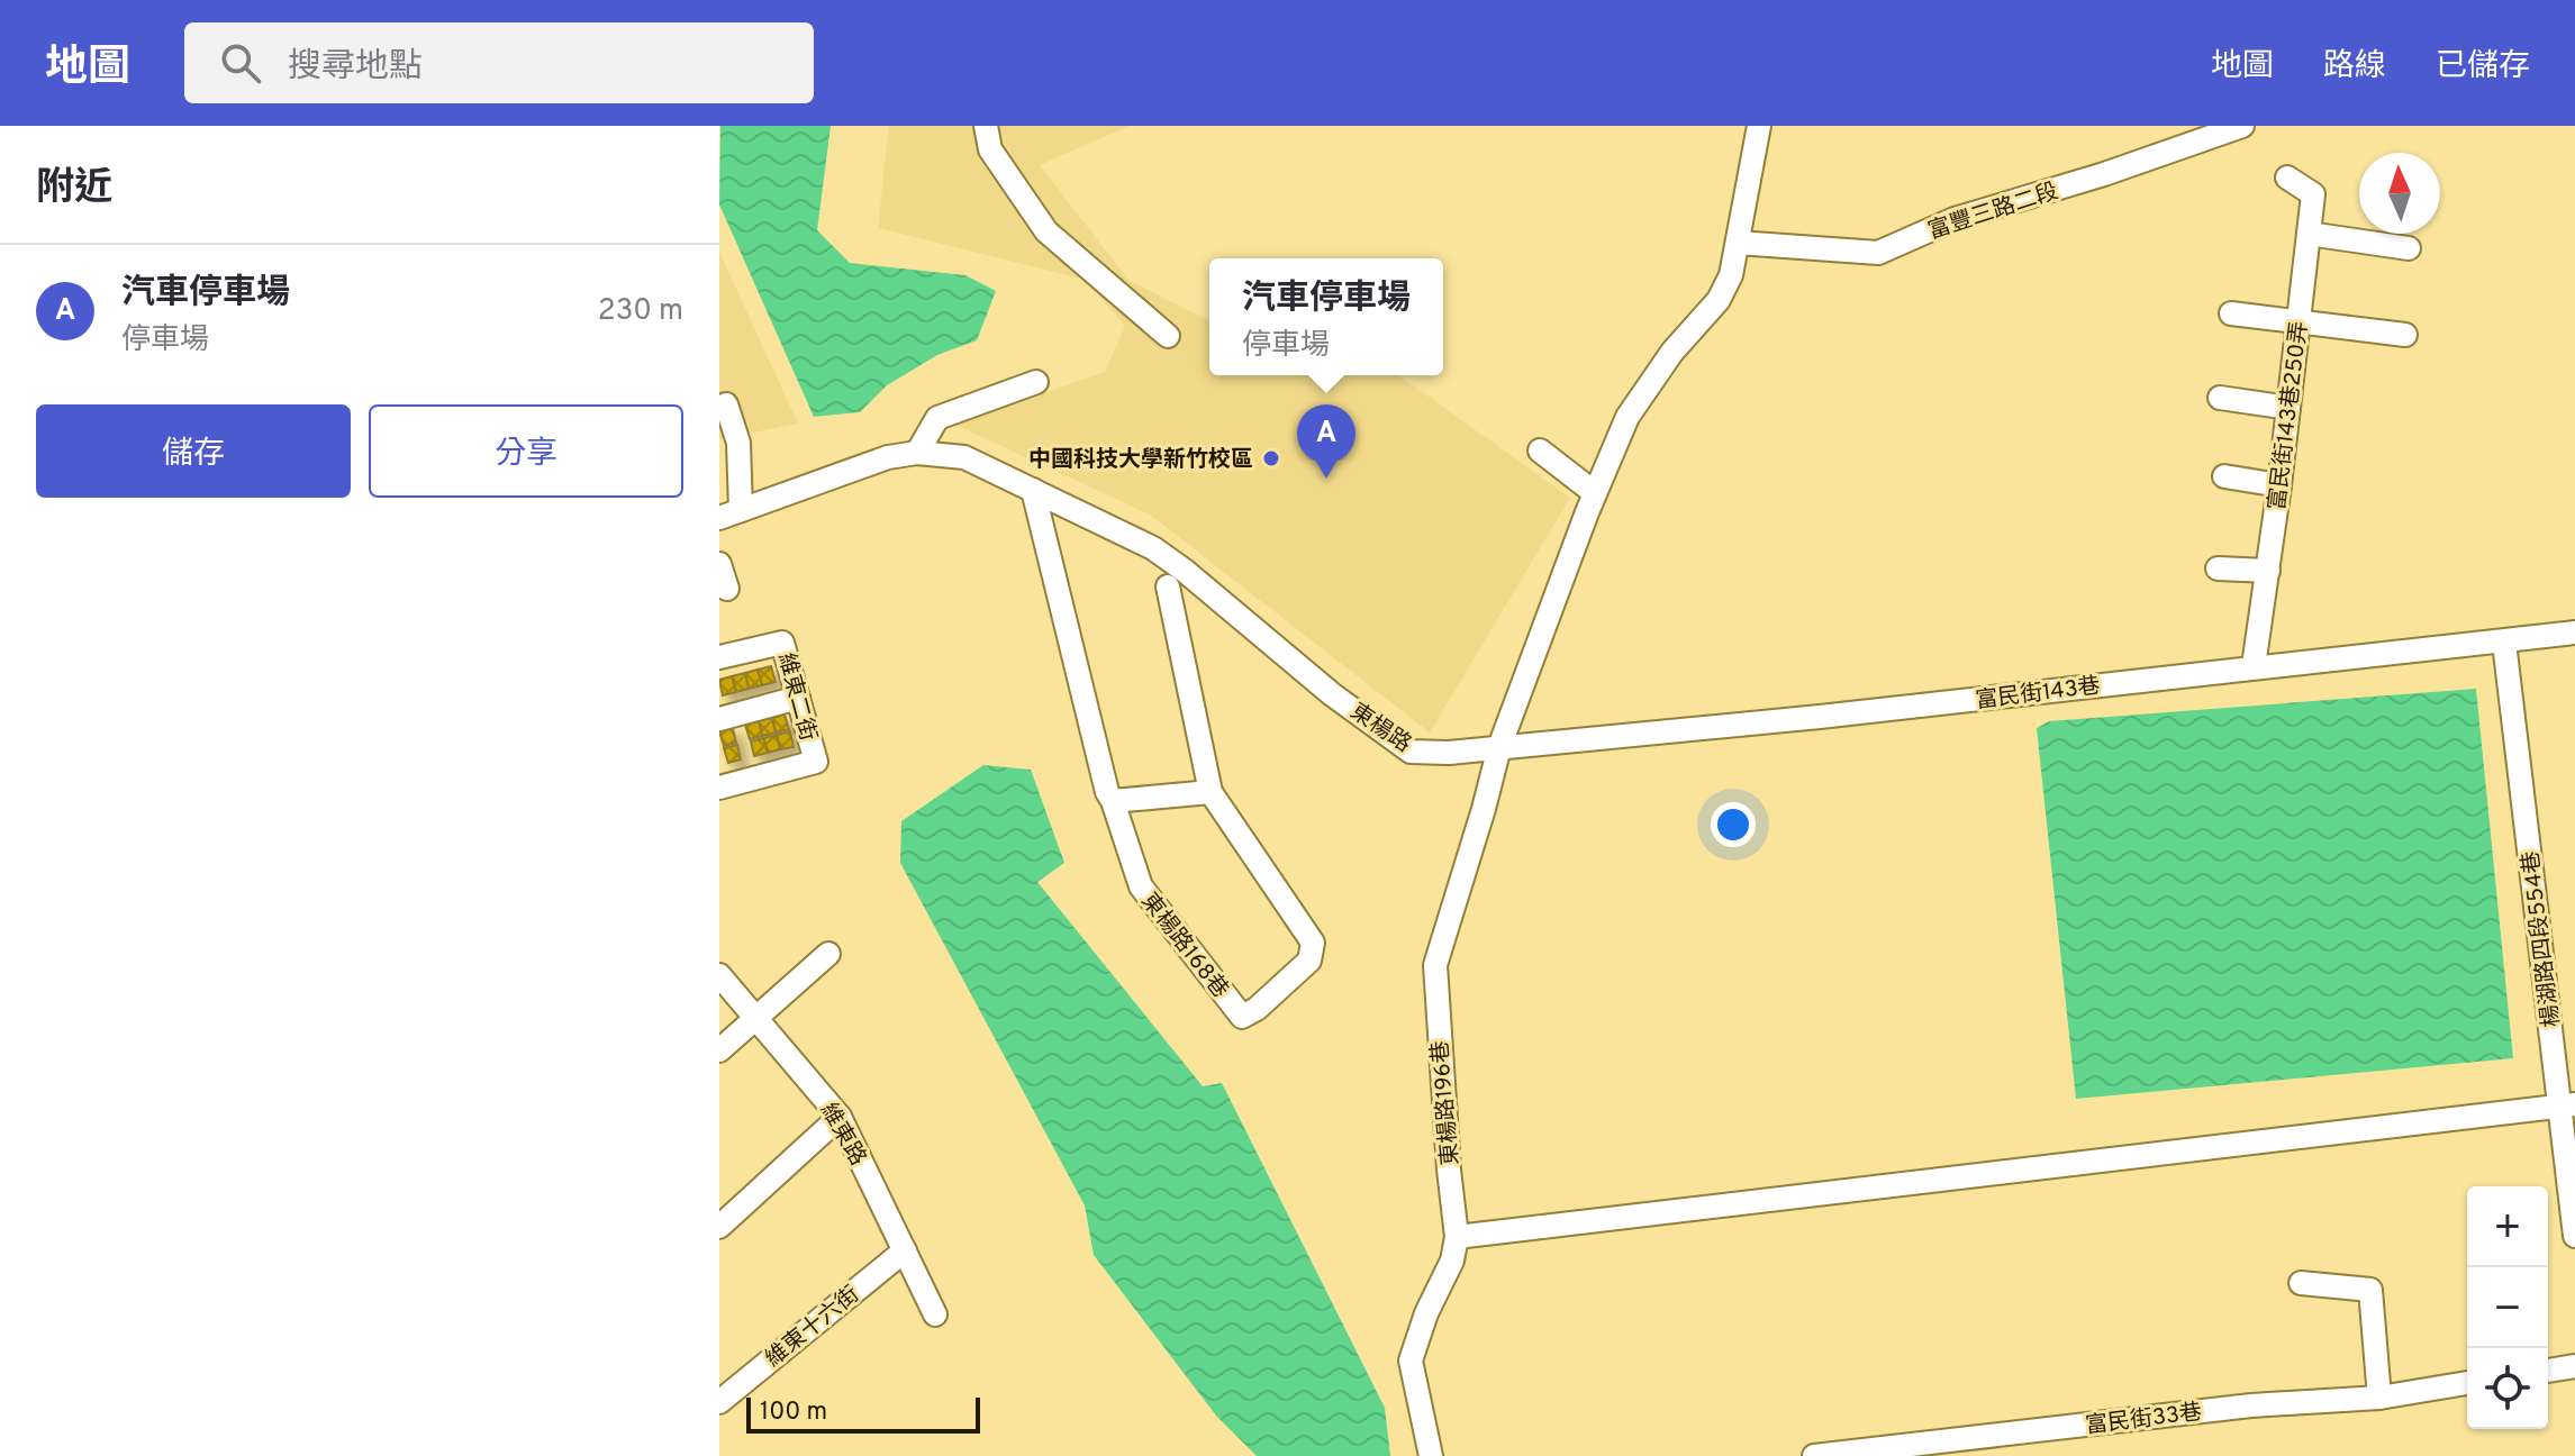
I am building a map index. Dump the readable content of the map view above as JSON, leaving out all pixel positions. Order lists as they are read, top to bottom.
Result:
{
  "streets": {
    "street": [
      "富豐三路二段",
      "富民街143巷250弄",
      "富民街143巷",
      "維東二街",
      "東楊路",
      "楊湖路四段554巷",
      "東楊路168巷",
      "東楊路196巷",
      "維東路",
      "維東十六街",
      "富民街33巷"
    ]
  },
  "crossings": [
    ["富民街143巷250弄", "富民街143巷"],
    ["富民街143巷", "東楊路"],
    ["富民街143巷", "楊湖路四段554巷"],
    ["富民街143巷", "東楊路196巷"],
    ["東楊路", "東楊路168巷"],
    ["東楊路", "東楊路196巷"],
    ["維東路", "維東十六街"]
  ],
  "places": ["中國科技大學新竹校區"],
  "scale_bar": "100 m",
  "north": "top",
  "page": {
    "header": "地圖",
    "search": "搜尋地點",
    "nav": ["地圖", "路線", "已儲存"],
    "heading": "附近",
    "list": [
      {
        "mark": "A",
        "name": "汽車停車場",
        "note": "停車場",
        "value": "230 m"
      }
    ],
    "popup": ["汽車停車場", "停車場"],
    "buttons": ["儲存", "分享"],
    "pins": "A",
    "map_buttons": ["+", "−"],
    "scale": "100 m"
  }
}
